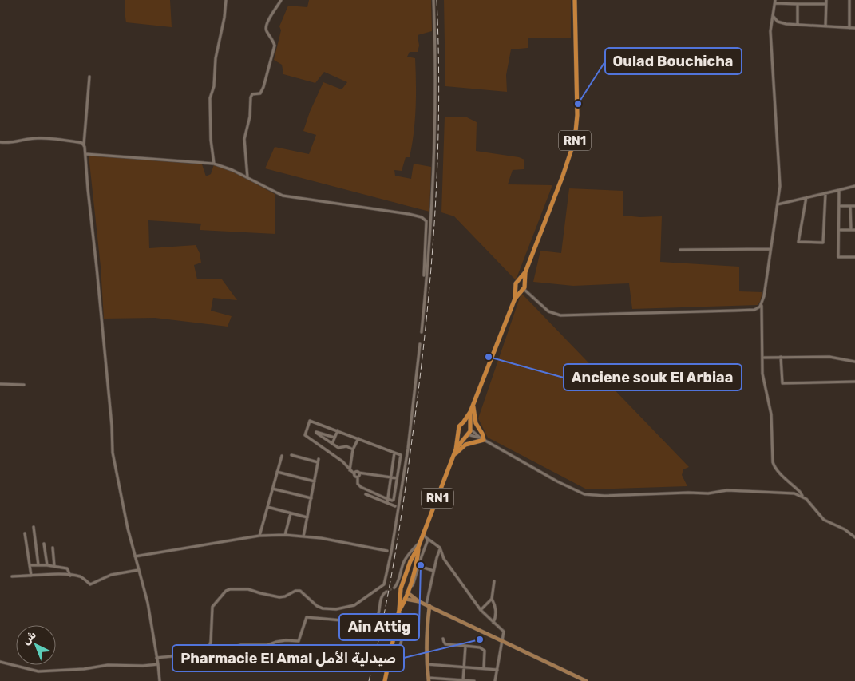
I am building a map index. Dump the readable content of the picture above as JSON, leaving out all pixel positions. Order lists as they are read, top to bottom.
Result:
{
  "streets": {
    "main road": ["RN1"]
  },
  "places": [
    "Oulad Bouchicha",
    "Anciene souk El Arbiaa",
    "Ain Attig",
    "Pharmacie El Amal صيدلية الأمل"
  ],
  "north": "top left"
}
